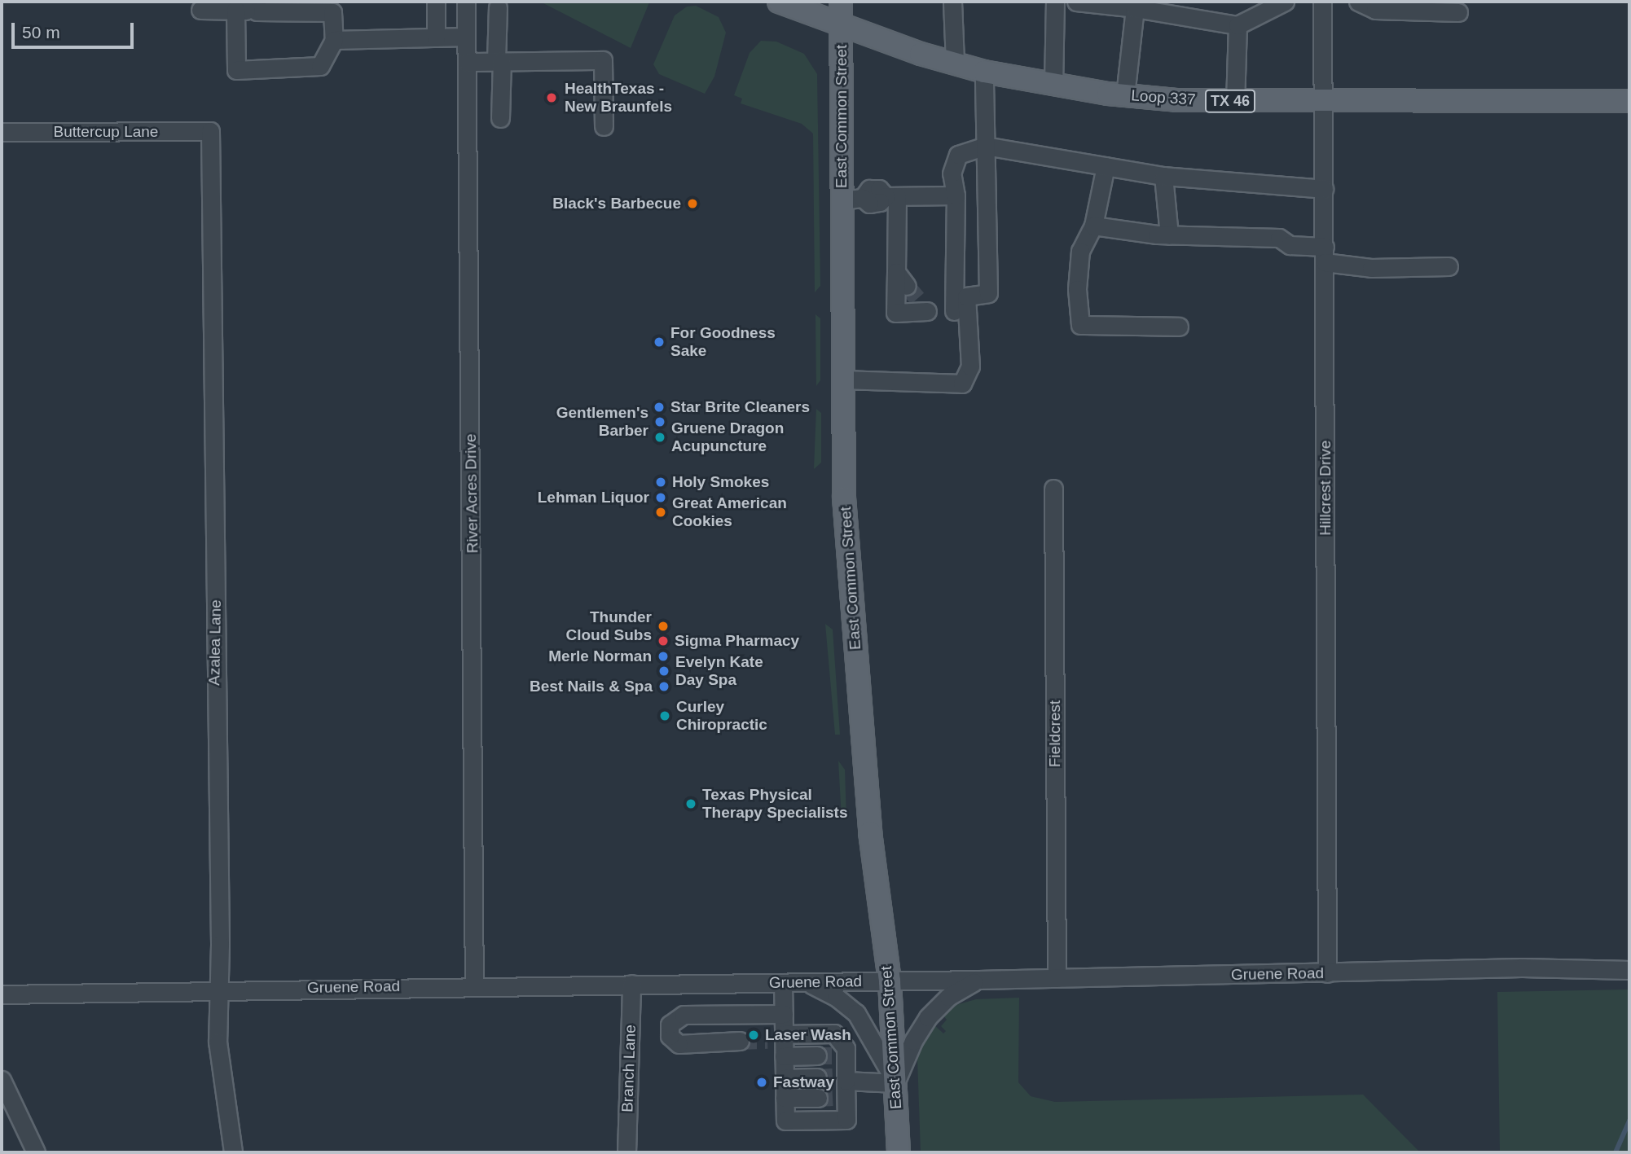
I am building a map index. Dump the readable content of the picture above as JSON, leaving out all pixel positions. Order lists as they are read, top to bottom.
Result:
{
  "streets": {
    "main road": ["Loop 337", "TX 46", "East Common Street"],
    "street": [
      "Buttercup Lane",
      "Hillcrest Drive",
      "River Acres Drive",
      "Azalea Lane",
      "Fieldcrest",
      "Gruene Road",
      "Branch Lane"
    ]
  },
  "crossings": [
    ["Loop 337", "East Common Street"],
    ["Loop 337", "Hillcrest Drive"],
    ["East Common Street", "Gruene Road"],
    ["Buttercup Lane", "Azalea Lane"],
    ["Hillcrest Drive", "Gruene Road"],
    ["River Acres Drive", "Gruene Road"],
    ["Azalea Lane", "Gruene Road"],
    ["Fieldcrest", "Gruene Road"],
    ["Gruene Road", "Branch Lane"]
  ],
  "places": [
    "HealthTexas - New Braunfels",
    "Black's Barbecue",
    "For Goodness Sake",
    "Star Brite Cleaners",
    "Gentlemen's Barber",
    "Gruene Dragon Acupuncture",
    "Holy Smokes",
    "Lehman Liquor",
    "Great American Cookies",
    "Thunder Cloud Subs",
    "Sigma Pharmacy",
    "Merle Norman",
    "Evelyn Kate Day Spa",
    "Best Nails & Spa",
    "Curley Chiropractic",
    "Texas Physical Therapy Specialists",
    "Laser Wash",
    "Fastway"
  ],
  "scale_bar": "50 m"
}
